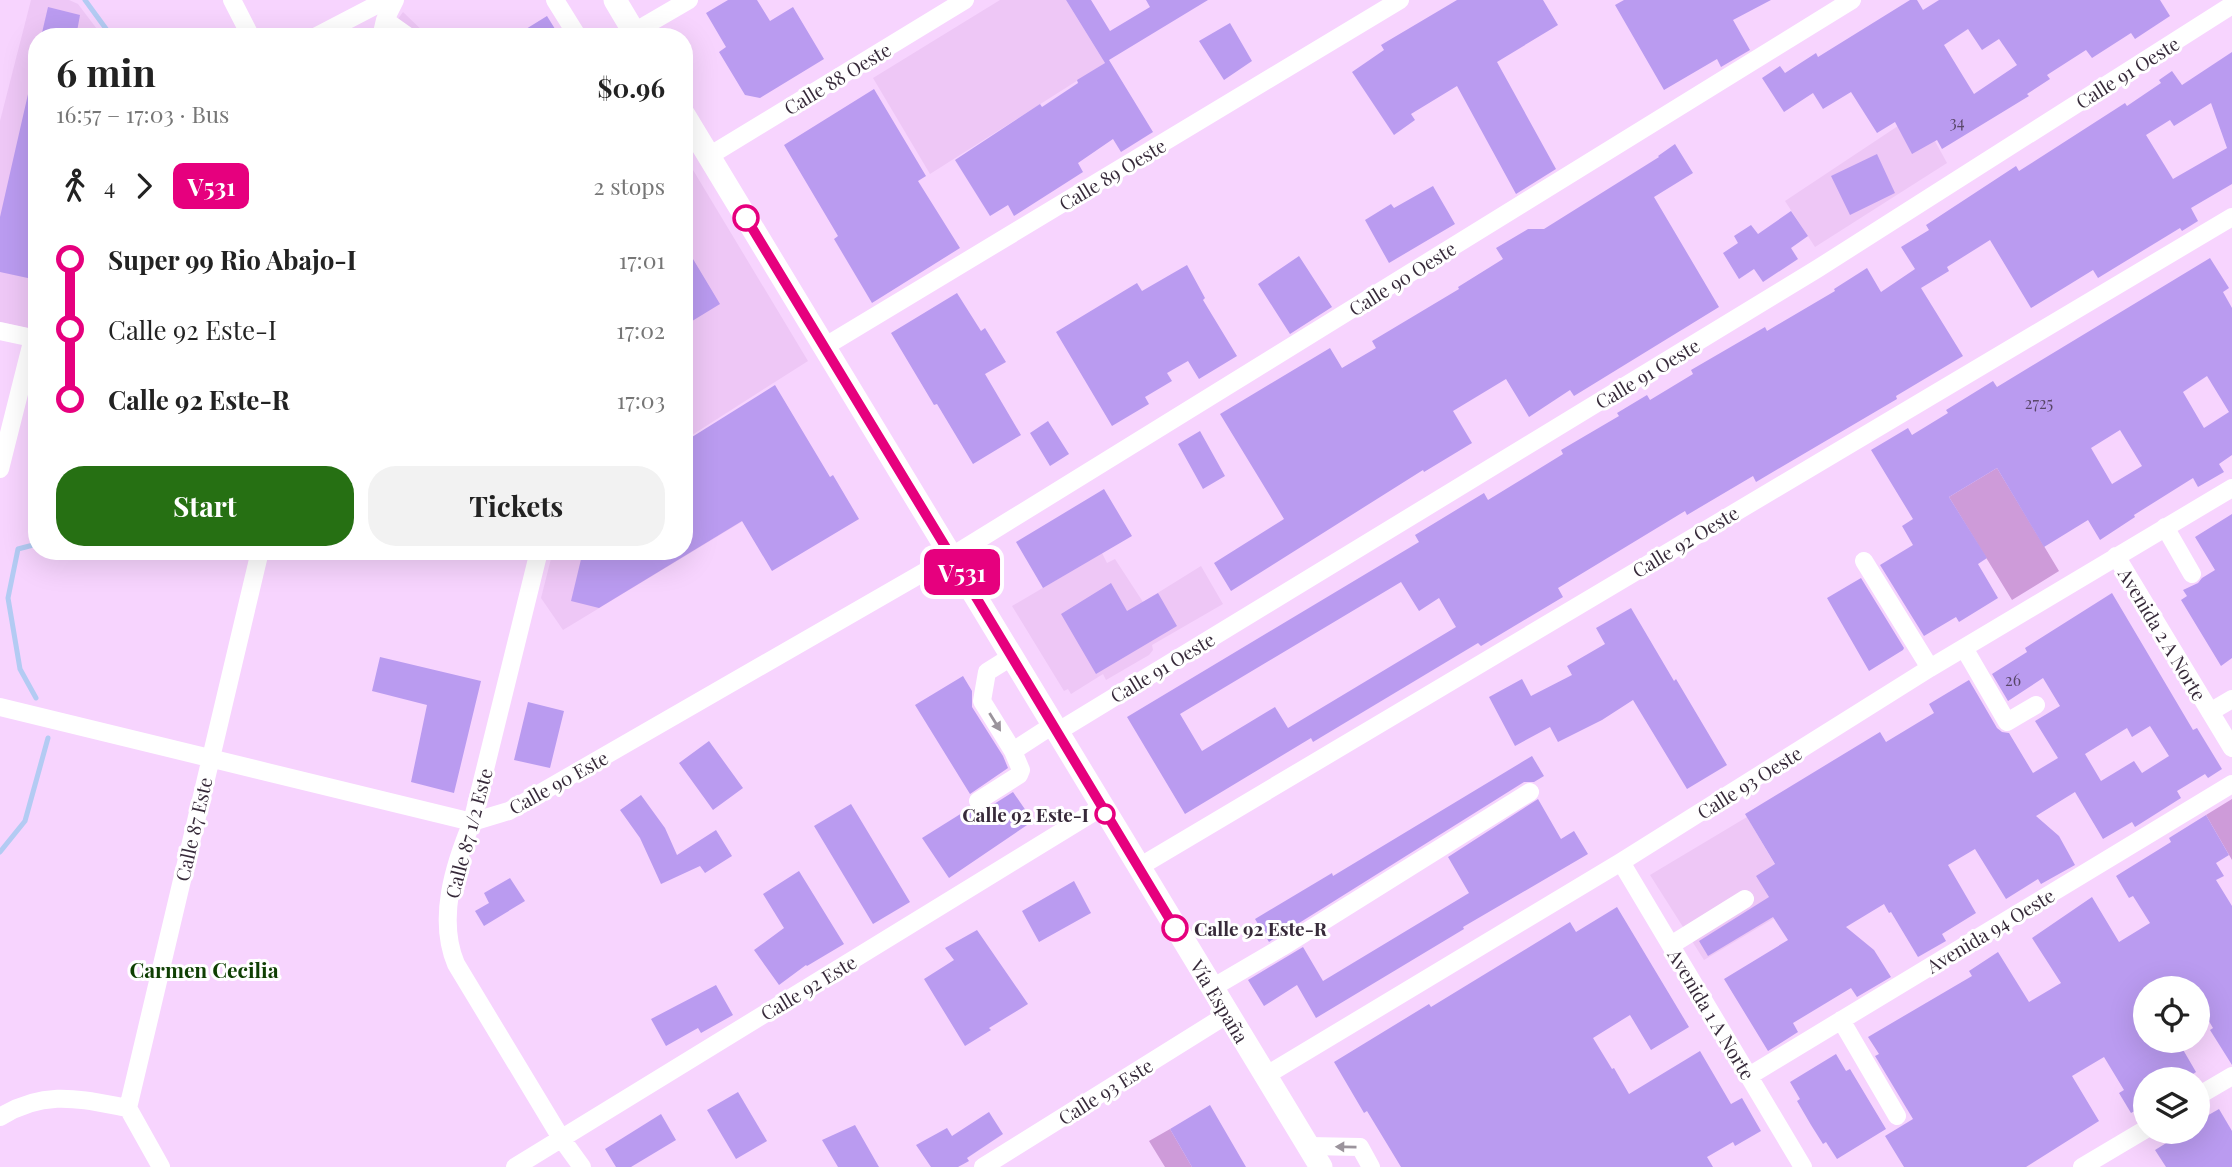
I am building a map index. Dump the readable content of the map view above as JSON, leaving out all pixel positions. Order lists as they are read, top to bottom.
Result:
{
  "streets": {
    "main road": ["Vía España"],
    "street": [
      "Calle 91 Oeste",
      "Calle 88 Oeste",
      "Calle 89 Oeste",
      "Calle 90 Oeste",
      "Calle 92 Oeste",
      "Avenida 2 A Norte",
      "Calle 90 Este",
      "Calle 93 Oeste",
      "Calle 87 Este",
      "Calle 87 1/2 Este",
      "Avenida 94 Oeste",
      "Calle 92 Este",
      "Avenida 1 A Norte",
      "Calle 93 Este"
    ]
  },
  "crossings": [
    ["Calle 91 Oeste", "Vía España"],
    ["Calle 88 Oeste", "Vía España"],
    ["Calle 89 Oeste", "Vía España"],
    ["Calle 90 Oeste", "Calle 90 Este"],
    ["Calle 90 Oeste", "Vía España"],
    ["Calle 92 Oeste", "Vía España"],
    ["Avenida 2 A Norte", "Calle 93 Oeste"],
    ["Calle 90 Este", "Calle 87 1/2 Este"],
    ["Calle 90 Este", "Vía España"],
    ["Calle 93 Oeste", "Vía España"],
    ["Calle 93 Oeste", "Avenida 1 A Norte"],
    ["Calle 87 1/2 Este", "Calle 92 Este"],
    ["Avenida 94 Oeste", "Avenida 1 A Norte"],
    ["Calle 92 Este", "Vía España"],
    ["Vía España", "Calle 93 Este"]
  ],
  "districts": ["Carmen Cecilia"],
  "places": ["Calle 92 Este-I", "Calle 92 Este-R"],
  "lines": ["bus line V531"],
  "house_numbers": ["34", "2725", "26"],
  "page": {
    "on_map": "V531",
    "heading": ["6 min", "16:57 – 17:03 · Bus", "$0.96"],
    "legs": ["4", "V531", "2 stops"],
    "list": [
      {
        "name": "Super 99 Rio Abajo-I",
        "value": "17:01"
      },
      {
        "name": "Calle 92 Este-I",
        "value": "17:02"
      },
      {
        "name": "Calle 92 Este-R",
        "value": "17:03"
      }
    ],
    "buttons": ["Start", "Tickets"]
  }
}
